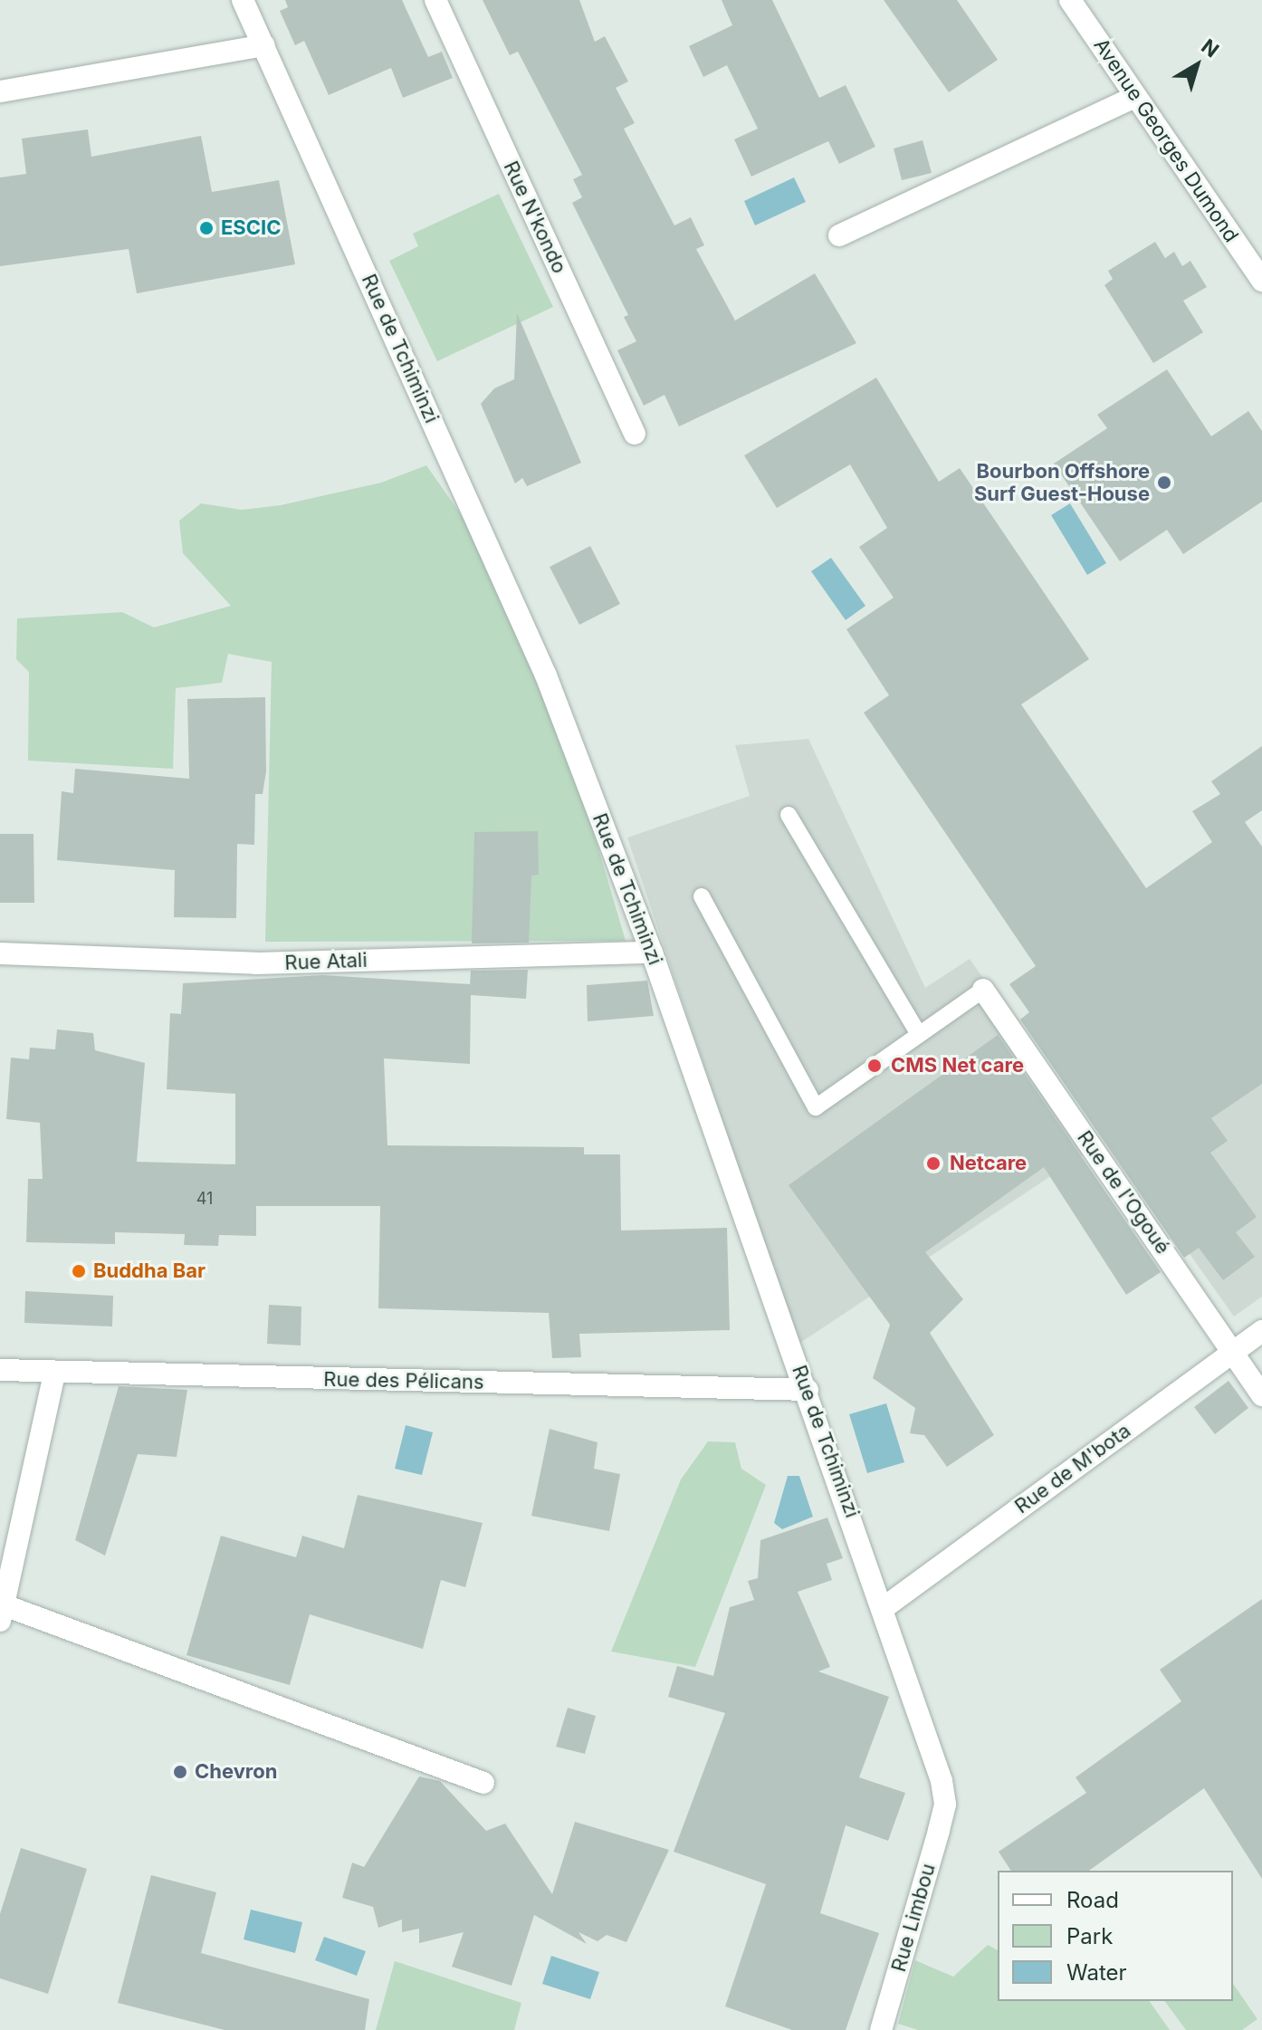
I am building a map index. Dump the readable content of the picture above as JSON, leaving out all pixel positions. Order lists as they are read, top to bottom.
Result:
{
  "streets": {
    "street": [
      "Avenue Georges Dumond",
      "Rue N'kondo",
      "Rue de Tchiminzi",
      "Rue Atali",
      "Rue de l'Ogoué",
      "Rue des Pélicans",
      "Rue de M'bota",
      "Rue Limbou"
    ]
  },
  "crossings": [
    ["Rue de Tchiminzi", "Rue Atali"],
    ["Rue de Tchiminzi", "Rue des Pélicans"],
    ["Rue de Tchiminzi", "Rue de M'bota"],
    ["Rue de Tchiminzi", "Rue Limbou"],
    ["Rue de l'Ogoué", "Rue de M'bota"]
  ],
  "places": [
    "ESCIC",
    "Bourbon Offshore Surf Guest-House",
    "CMS Net care",
    "Netcare",
    "Buddha Bar",
    "Chevron"
  ],
  "house_numbers": ["41"],
  "legend": ["Road", "Park", "Water"],
  "north": "top right"
}
